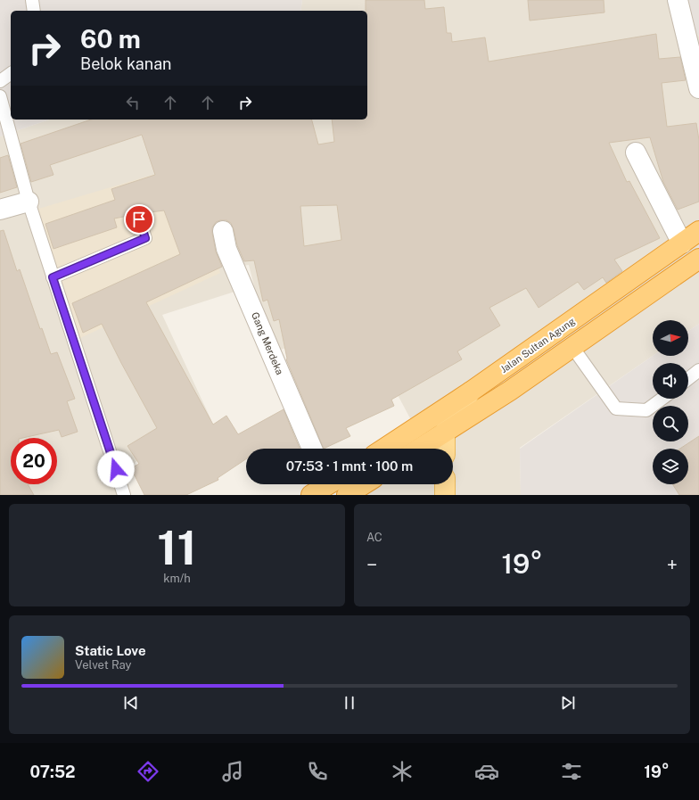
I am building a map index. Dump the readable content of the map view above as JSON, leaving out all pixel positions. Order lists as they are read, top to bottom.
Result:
{
  "streets": {
    "highway": ["Jalan Sultan Agung"],
    "street": ["Gang Merdeka"]
  },
  "north": "right",
  "page": {
    "turn": ["60 m", "Belok kanan"],
    "limit": "20",
    "trip": "07:53 · 1 mnt · 100 m",
    "tile": [
      ["11", "km/h"],
      "AC"
    ],
    "heat": ["−", "19°", "+"],
    "song": ["Static Love", "Velvet Ray"],
    "tabs": ["07:52", "19°"]
  }
}
